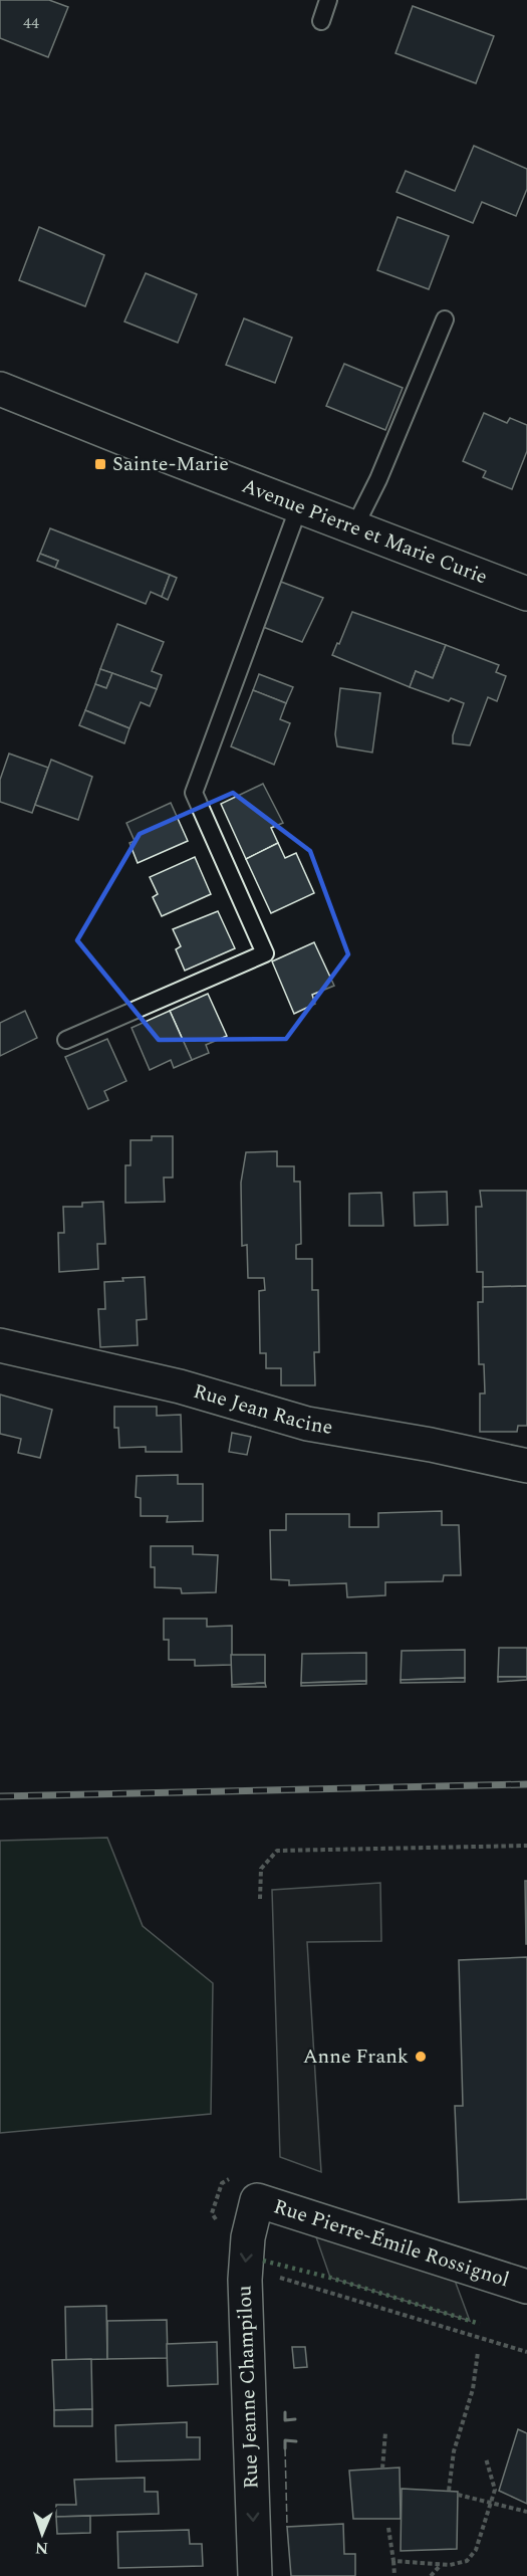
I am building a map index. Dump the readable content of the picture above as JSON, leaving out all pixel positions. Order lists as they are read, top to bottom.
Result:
{
  "streets": {
    "street": [
      "Avenue Pierre et Marie Curie",
      "Rue Jean Racine",
      "Rue Pierre-Émile Rossignol",
      "Rue Jeanne Champilou"
    ]
  },
  "crossings": [
    ["Rue Pierre-Émile Rossignol", "Rue Jeanne Champilou"]
  ],
  "one_way": ["Rue Jeanne Champilou"],
  "places": {
    "transit": ["Sainte-Marie"],
    "other": ["Anne Frank"]
  },
  "house_numbers": ["44"],
  "north": "bottom"
}
